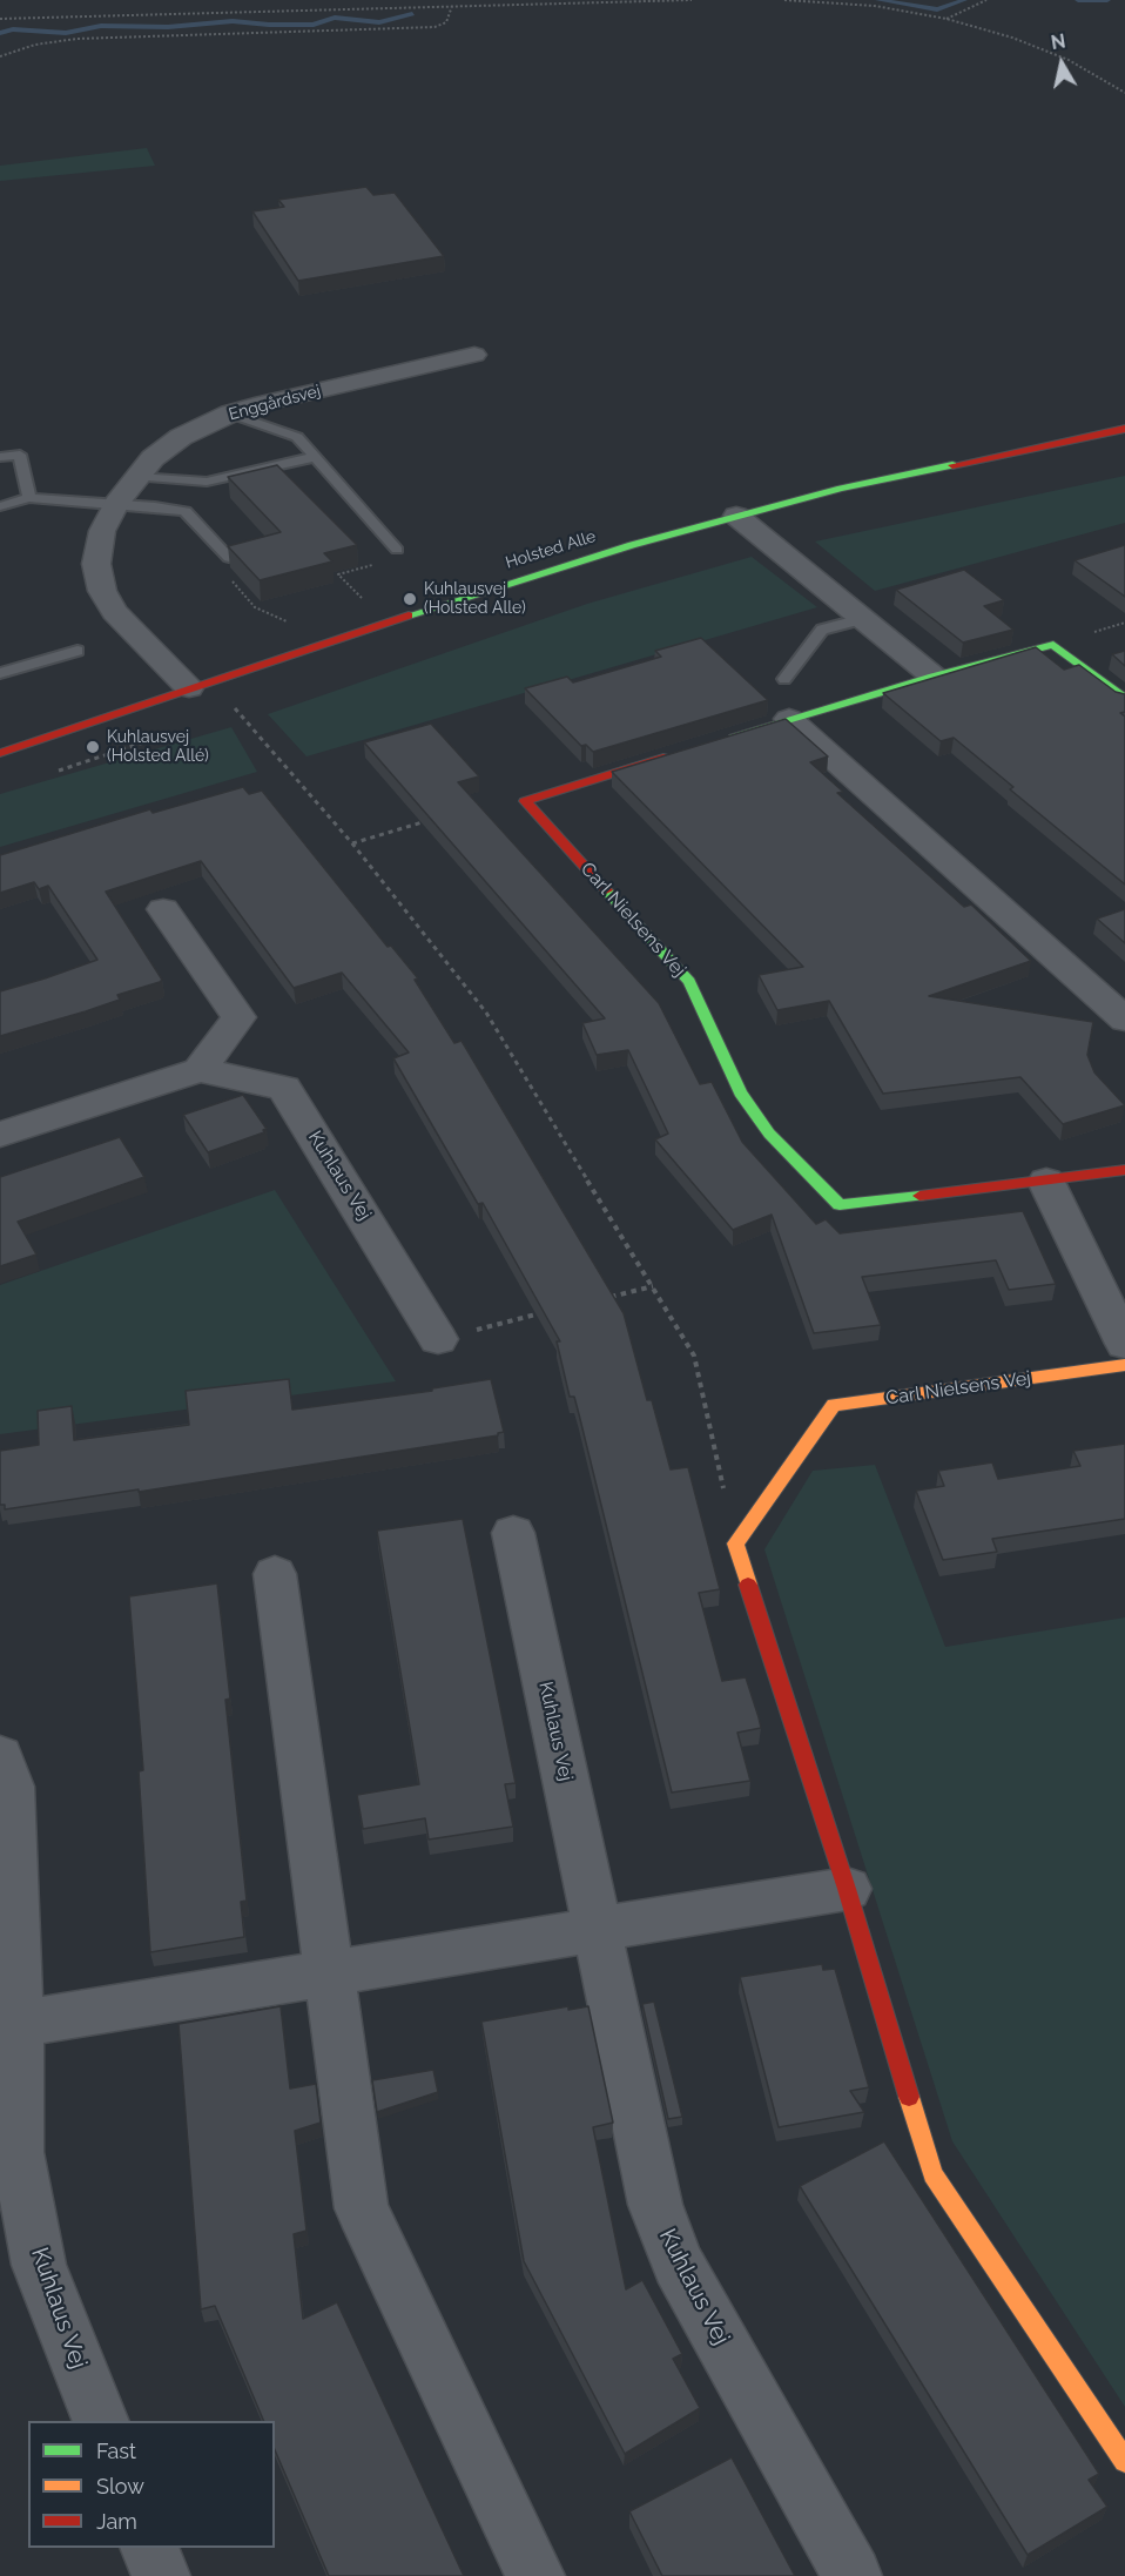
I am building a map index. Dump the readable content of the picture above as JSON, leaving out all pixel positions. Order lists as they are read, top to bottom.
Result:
{
  "streets": {
    "street": [
      "Enggårdsvej",
      "Holsted Alle",
      "Carl Nielsens Vej",
      "Kuhlaus Vej"
    ]
  },
  "crossings": [
    ["Enggårdsvej", "Holsted Alle"]
  ],
  "places": ["Kuhlausvej (Holsted Alle)", "Kuhlausvej (Holsted Allé)"],
  "legend": ["Fast", "Slow", "Jam"],
  "north": "top"
}
